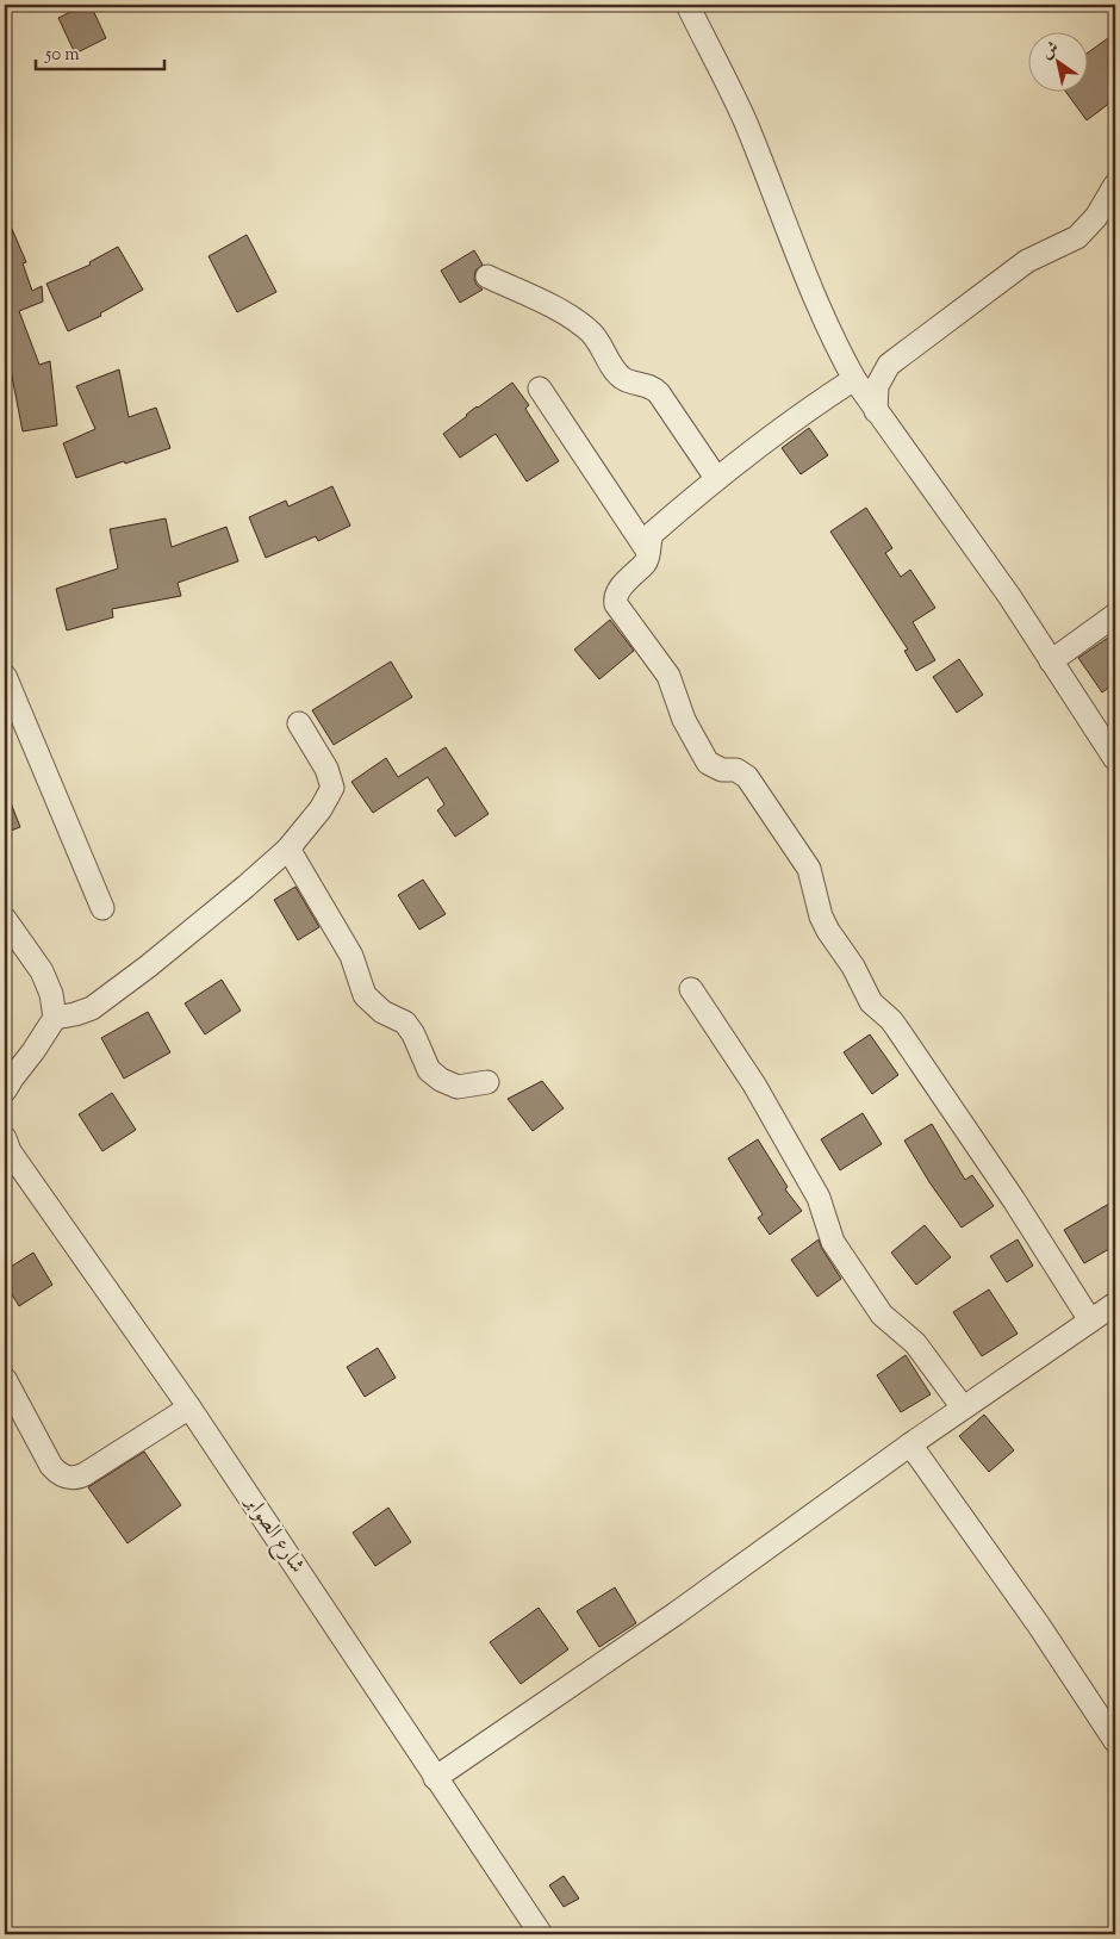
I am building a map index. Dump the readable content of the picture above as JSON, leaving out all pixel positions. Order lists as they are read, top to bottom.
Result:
{
  "streets": {
    "street": ["شارع الصوابر"]
  },
  "scale_bar": "50 m",
  "north": "top left"
}
